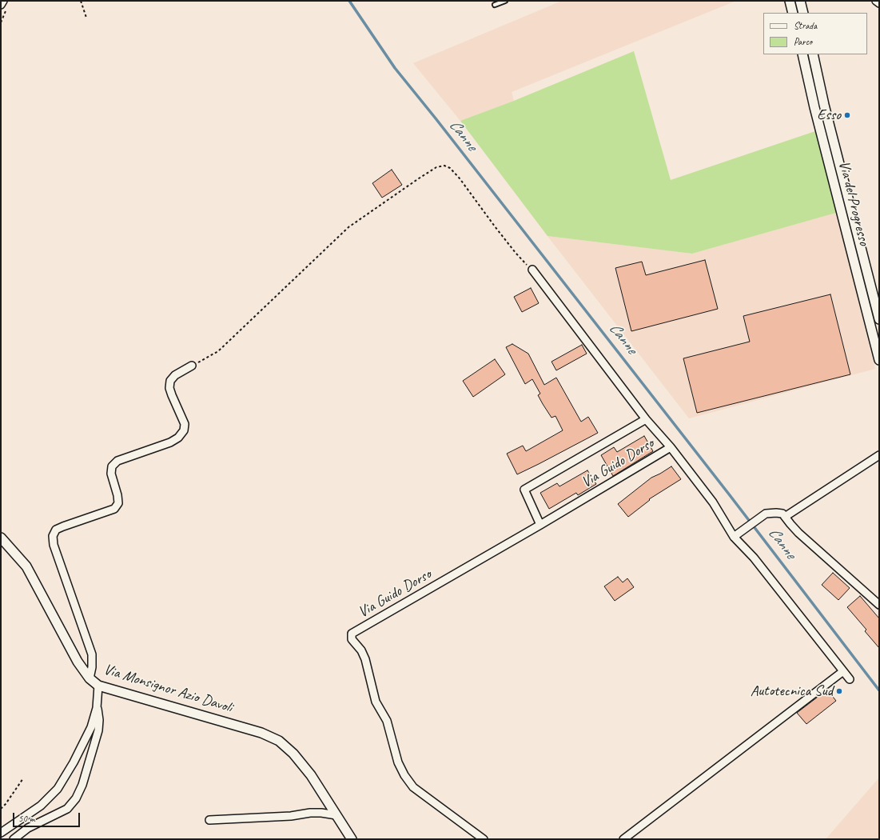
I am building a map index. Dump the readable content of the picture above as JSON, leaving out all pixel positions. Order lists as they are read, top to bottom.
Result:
{
  "streets": {
    "street": ["Via del Progresso", "Via Guido Dorso", "Via Monsignor Azio Davoli"]
  },
  "water": ["Canne"],
  "places": ["Esso", "Autotecnica Sud"],
  "legend": ["Strada", "Parco"],
  "scale_bar": "50 m"
}
